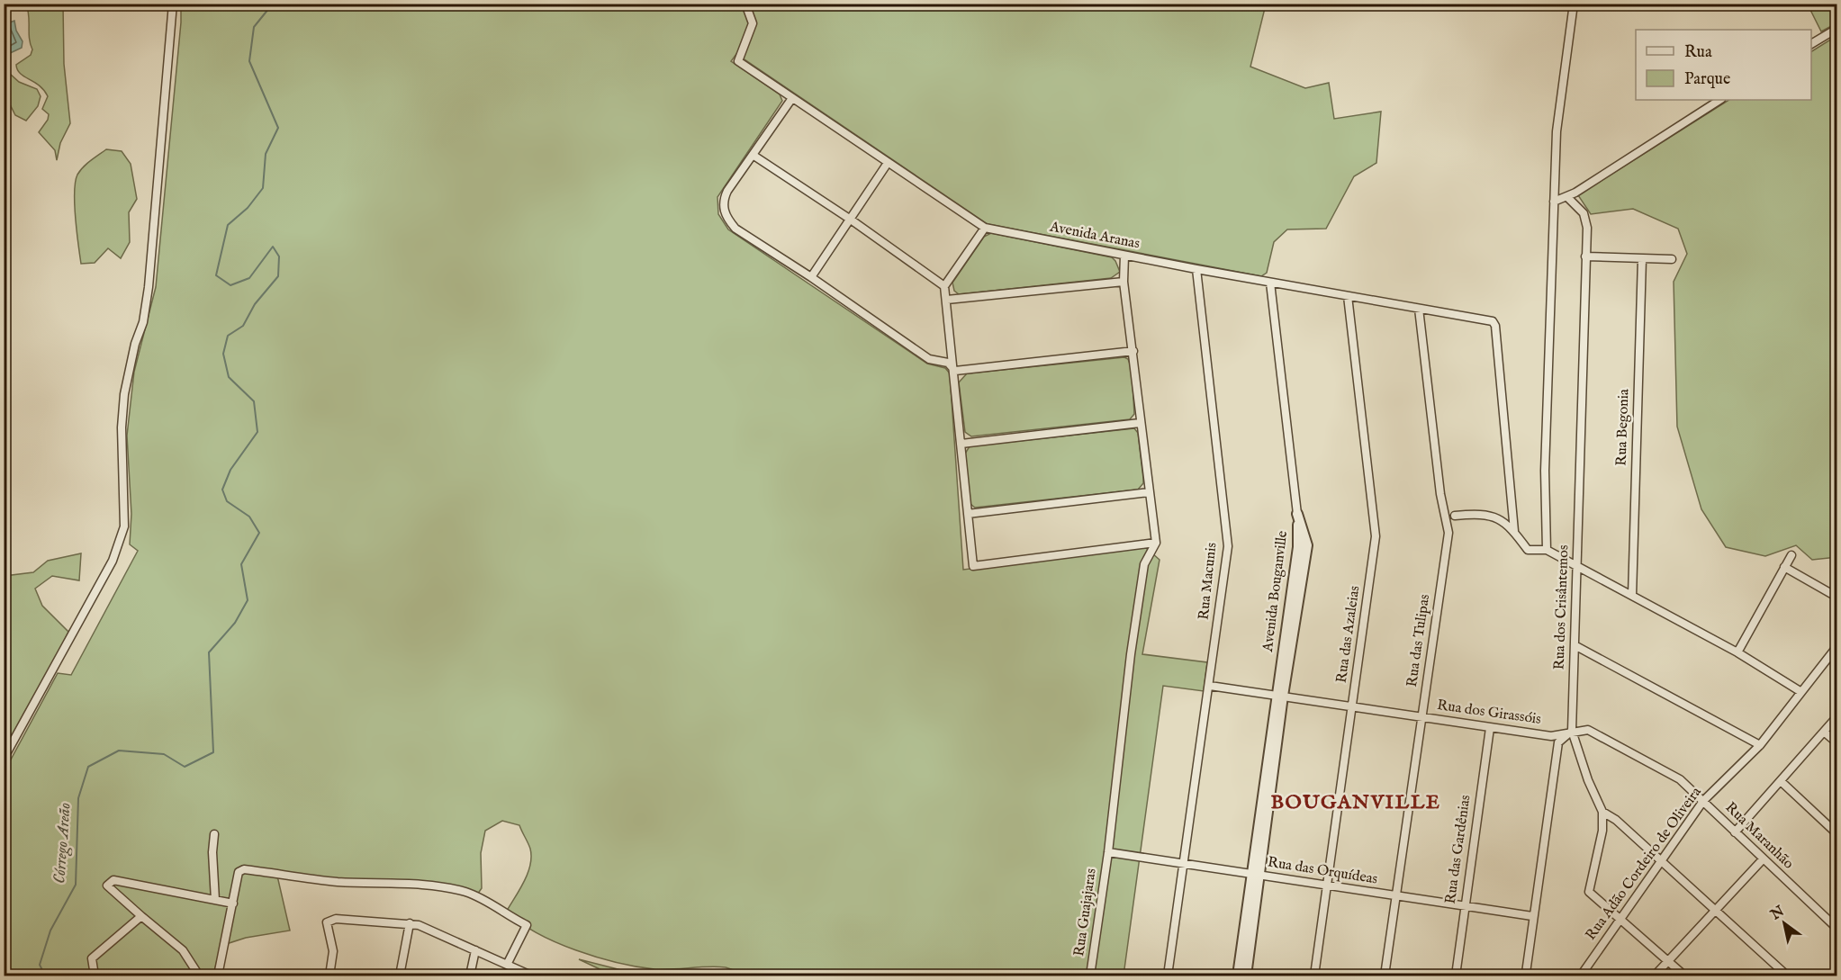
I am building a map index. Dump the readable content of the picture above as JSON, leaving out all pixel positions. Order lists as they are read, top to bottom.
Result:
{
  "streets": {
    "street": [
      "Avenida Aranas",
      "Rua Begonia",
      "Rua Macunis",
      "Avenida Bouganville",
      "Rua dos Crisântemos",
      "Rua das Azaleias",
      "Rua das Tulipas",
      "Rua dos Girassóis",
      "Rua Maranhão",
      "Rua das Gardênias",
      "Rua Adão Cordeiro de Oliveira",
      "Rua das Orquídeas",
      "Rua Guajajaras"
    ]
  },
  "crossings": [
    ["Avenida Aranas", "Rua Macunis"],
    ["Avenida Aranas", "Rua das Azaleias"],
    ["Avenida Aranas", "Rua das Tulipas"],
    ["Rua Macunis", "Rua dos Girassóis"],
    ["Rua Macunis", "Rua das Orquídeas"],
    ["Avenida Bouganville", "Rua dos Girassóis"],
    ["Avenida Bouganville", "Rua das Orquídeas"],
    ["Rua dos Crisântemos", "Rua dos Girassóis"],
    ["Rua dos Crisântemos", "Rua Maranhão"],
    ["Rua das Azaleias", "Rua dos Girassóis"],
    ["Rua das Azaleias", "Rua das Orquídeas"],
    ["Rua das Tulipas", "Rua dos Girassóis"],
    ["Rua das Tulipas", "Rua das Orquídeas"],
    ["Rua dos Girassóis", "Rua Maranhão"],
    ["Rua dos Girassóis", "Rua das Gardênias"],
    ["Rua Maranhão", "Rua Adão Cordeiro de Oliveira"],
    ["Rua das Gardênias", "Rua das Orquídeas"],
    ["Rua das Orquídeas", "Rua Guajajaras"]
  ],
  "districts": ["BOUGANVILLE"],
  "water": ["Córrego Areão"],
  "legend": ["Rua", "Parque"],
  "north": "top left"
}
